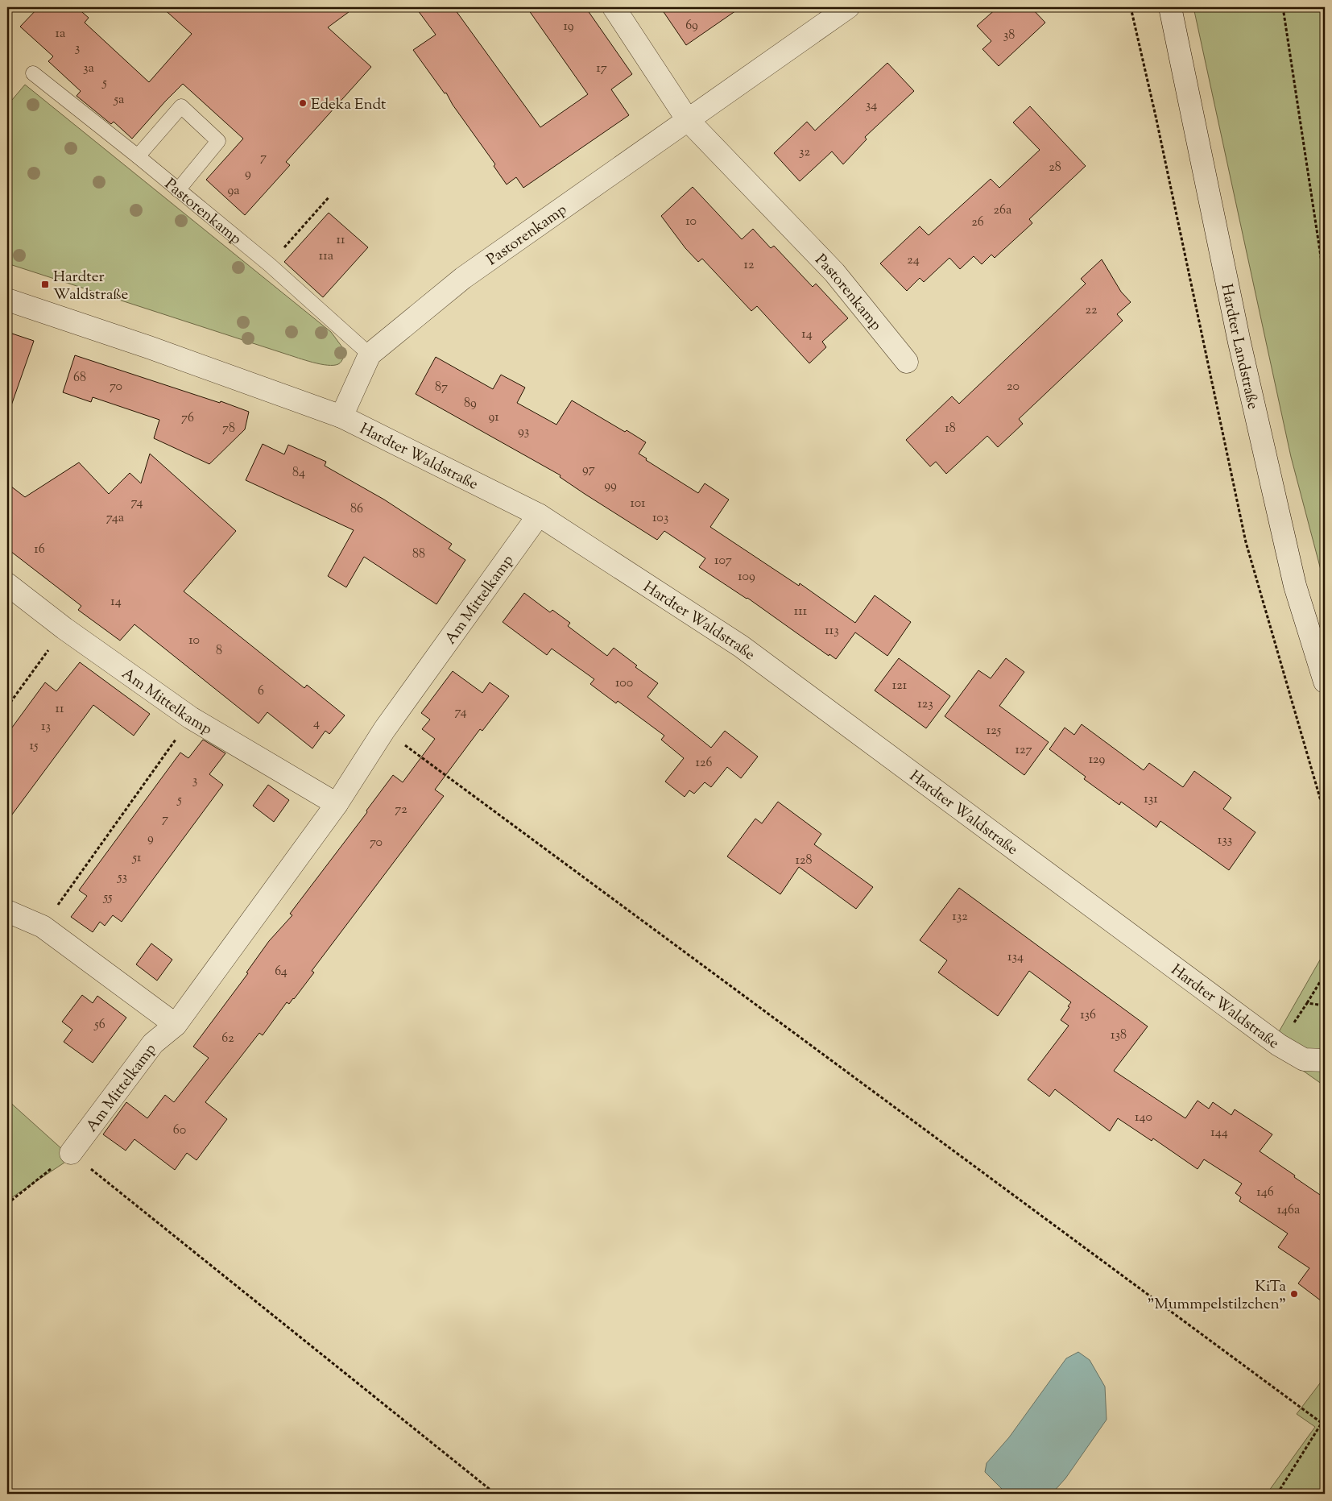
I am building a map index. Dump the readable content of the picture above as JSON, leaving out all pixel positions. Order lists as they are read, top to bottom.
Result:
{
  "streets": {
    "street": [
      "Pastorenkamp",
      "Hardter Landstraße",
      "Hardter Waldstraße",
      "Am Mittelkamp"
    ]
  },
  "crossings": [
    ["Pastorenkamp", "Hardter Waldstraße"],
    ["Hardter Waldstraße", "Am Mittelkamp"]
  ],
  "places": {
    "other": ["Edeka Endt", "KiTa \"Mummpelstilzchen\""],
    "transit": ["Hardter Waldstraße"]
  },
  "house_numbers": [
    "69",
    "19",
    "1a",
    "38",
    "3",
    "3a",
    "17",
    "5",
    "5a",
    "34",
    "32",
    "7",
    "28",
    "9",
    "9a",
    "26a",
    "10",
    "26",
    "11",
    "11a",
    "24",
    "12",
    "22",
    "14",
    "68",
    "70",
    "20",
    "87",
    "89",
    "91",
    "76",
    "78",
    "18",
    "93",
    "97",
    "84",
    "99",
    "74",
    "101",
    "86",
    "74a",
    "103",
    "16",
    "88",
    "107",
    "109",
    "14",
    "111",
    "113",
    "10",
    "8",
    "100",
    "121",
    "6",
    "123",
    "11",
    "74",
    "4",
    "13",
    "125",
    "15",
    "127",
    "129",
    "126",
    "3",
    "131",
    "5",
    "72",
    "7",
    "9",
    "133",
    "70",
    "51",
    "128",
    "53",
    "55",
    "132",
    "134",
    "64",
    "136",
    "56",
    "138",
    "62",
    "140",
    "60",
    "144",
    "146",
    "146a"
  ]
}
